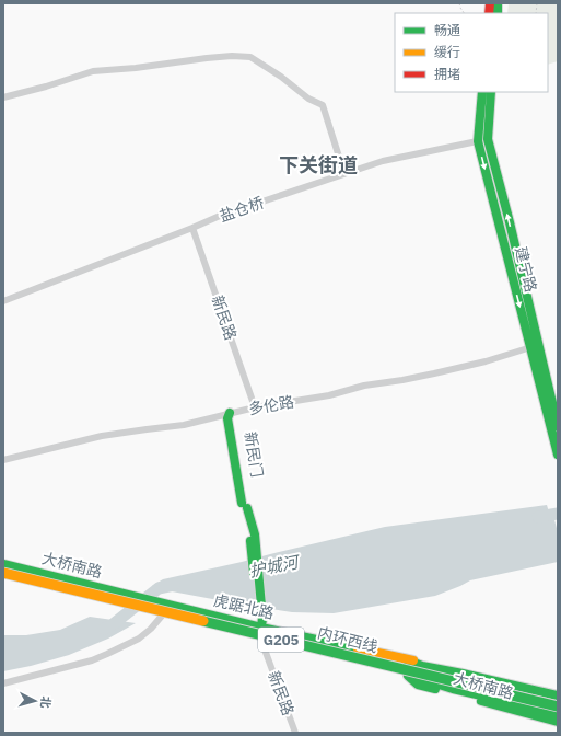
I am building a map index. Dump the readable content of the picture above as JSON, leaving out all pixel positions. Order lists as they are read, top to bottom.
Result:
{
  "streets": {
    "main road": [
      "建宁路",
      "大桥南路",
      "虎踞北路",
      "G205",
      "内环西线"
    ],
    "street": ["盐仓桥", "新民路", "多伦路"]
  },
  "crossings": [
    ["盐仓桥", "建宁路"],
    ["盐仓桥", "新民路"],
    ["建宁路", "多伦路"],
    ["新民路", "多伦路"],
    ["新民路", "大桥南路"],
    ["新民路", "虎踞北路"],
    ["大桥南路", "虎踞北路"]
  ],
  "districts": ["下关街道"],
  "water": ["护城河"],
  "legend": ["畅通", "缓行", "拥堵"],
  "north": "right"
}
